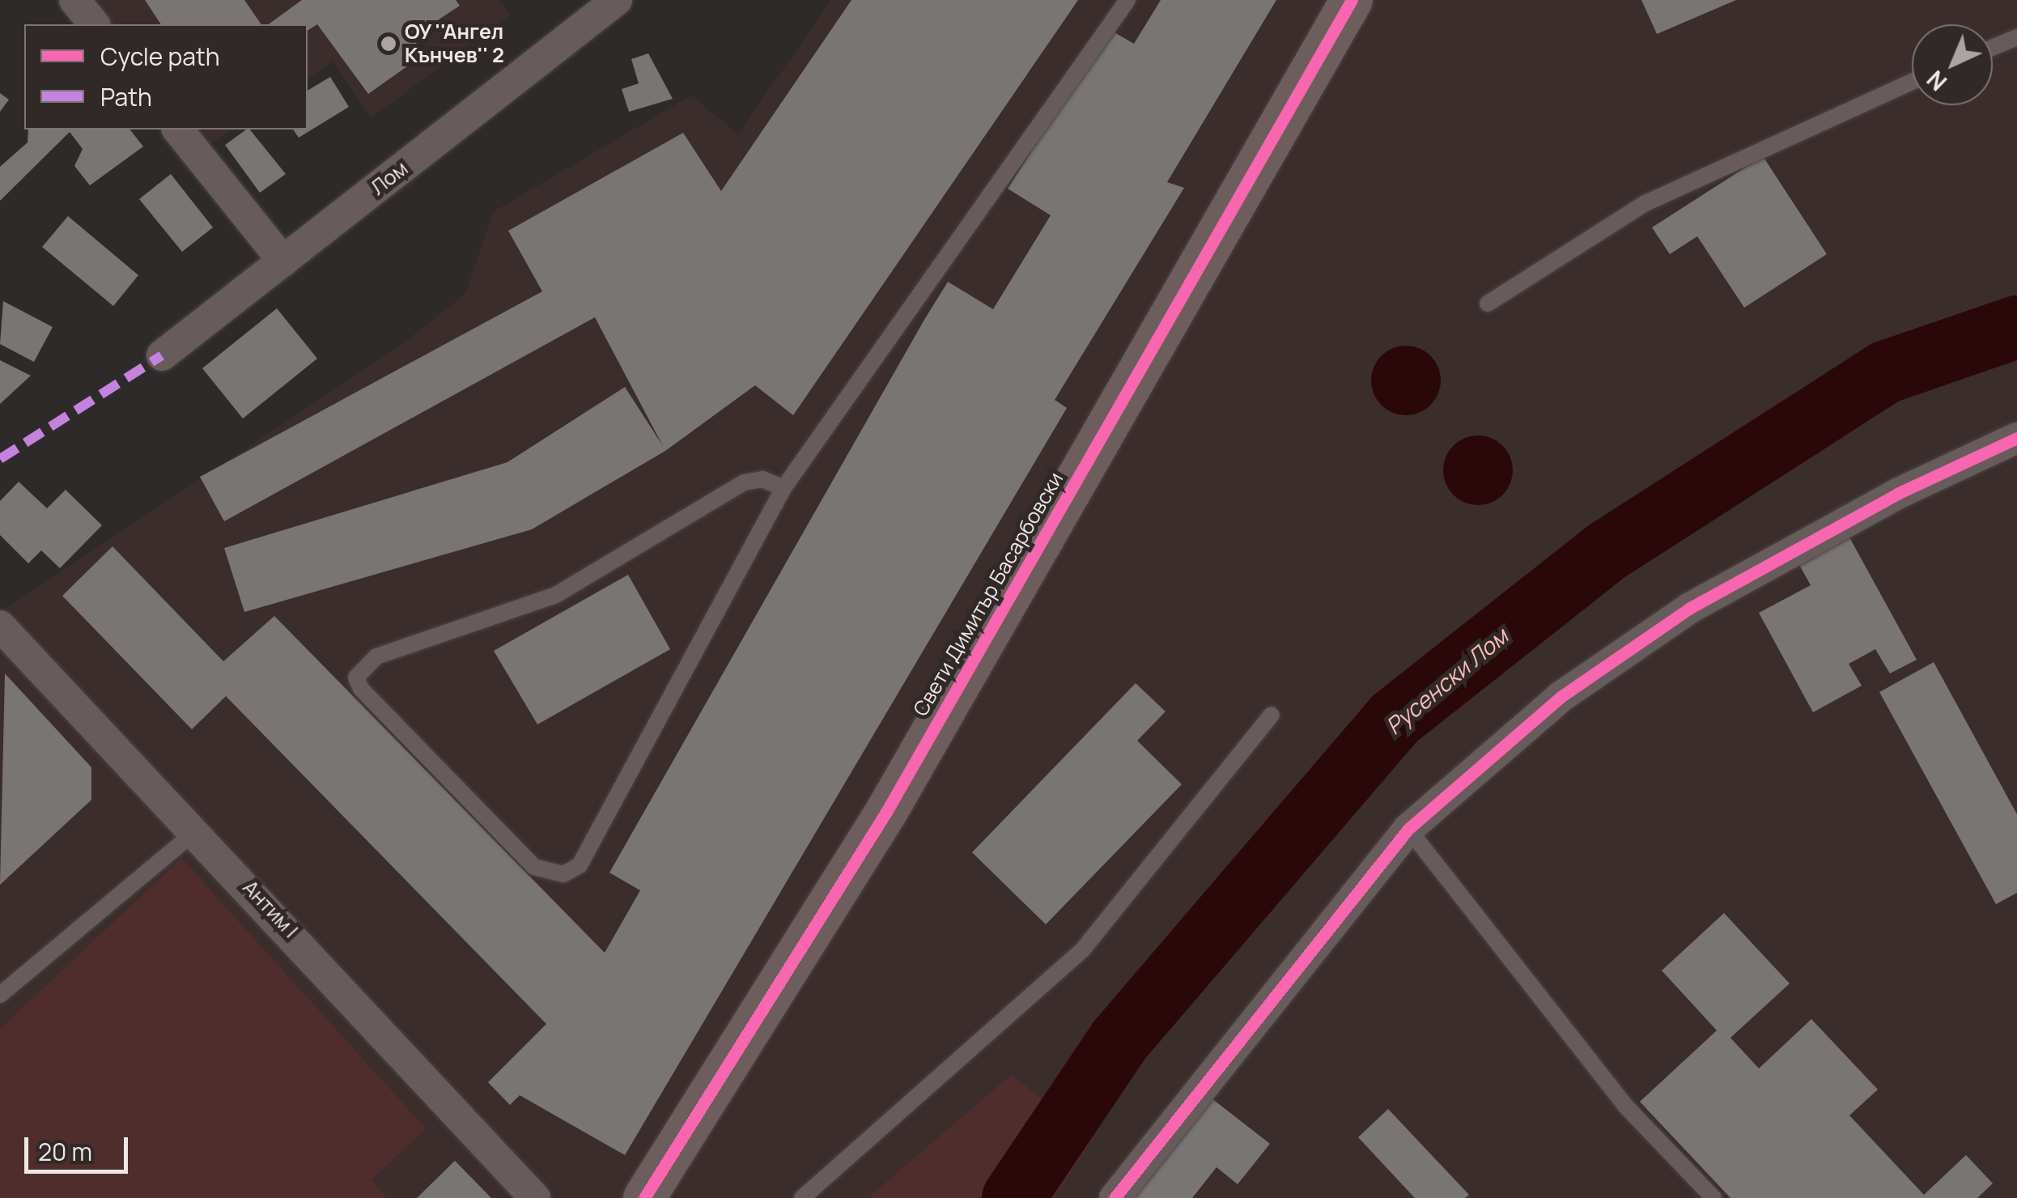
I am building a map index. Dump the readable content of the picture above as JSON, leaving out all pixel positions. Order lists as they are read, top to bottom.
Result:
{
  "streets": {
    "street": ["Лом", "Свети Димитър Басарбовски", "Антим I"]
  },
  "water": ["Русенски Лом"],
  "places": ["ОУ ''Ангел Кънчев'' 2"],
  "legend": ["Cycle path", "Path"],
  "scale_bar": "20 m",
  "north": "bottom left"
}
